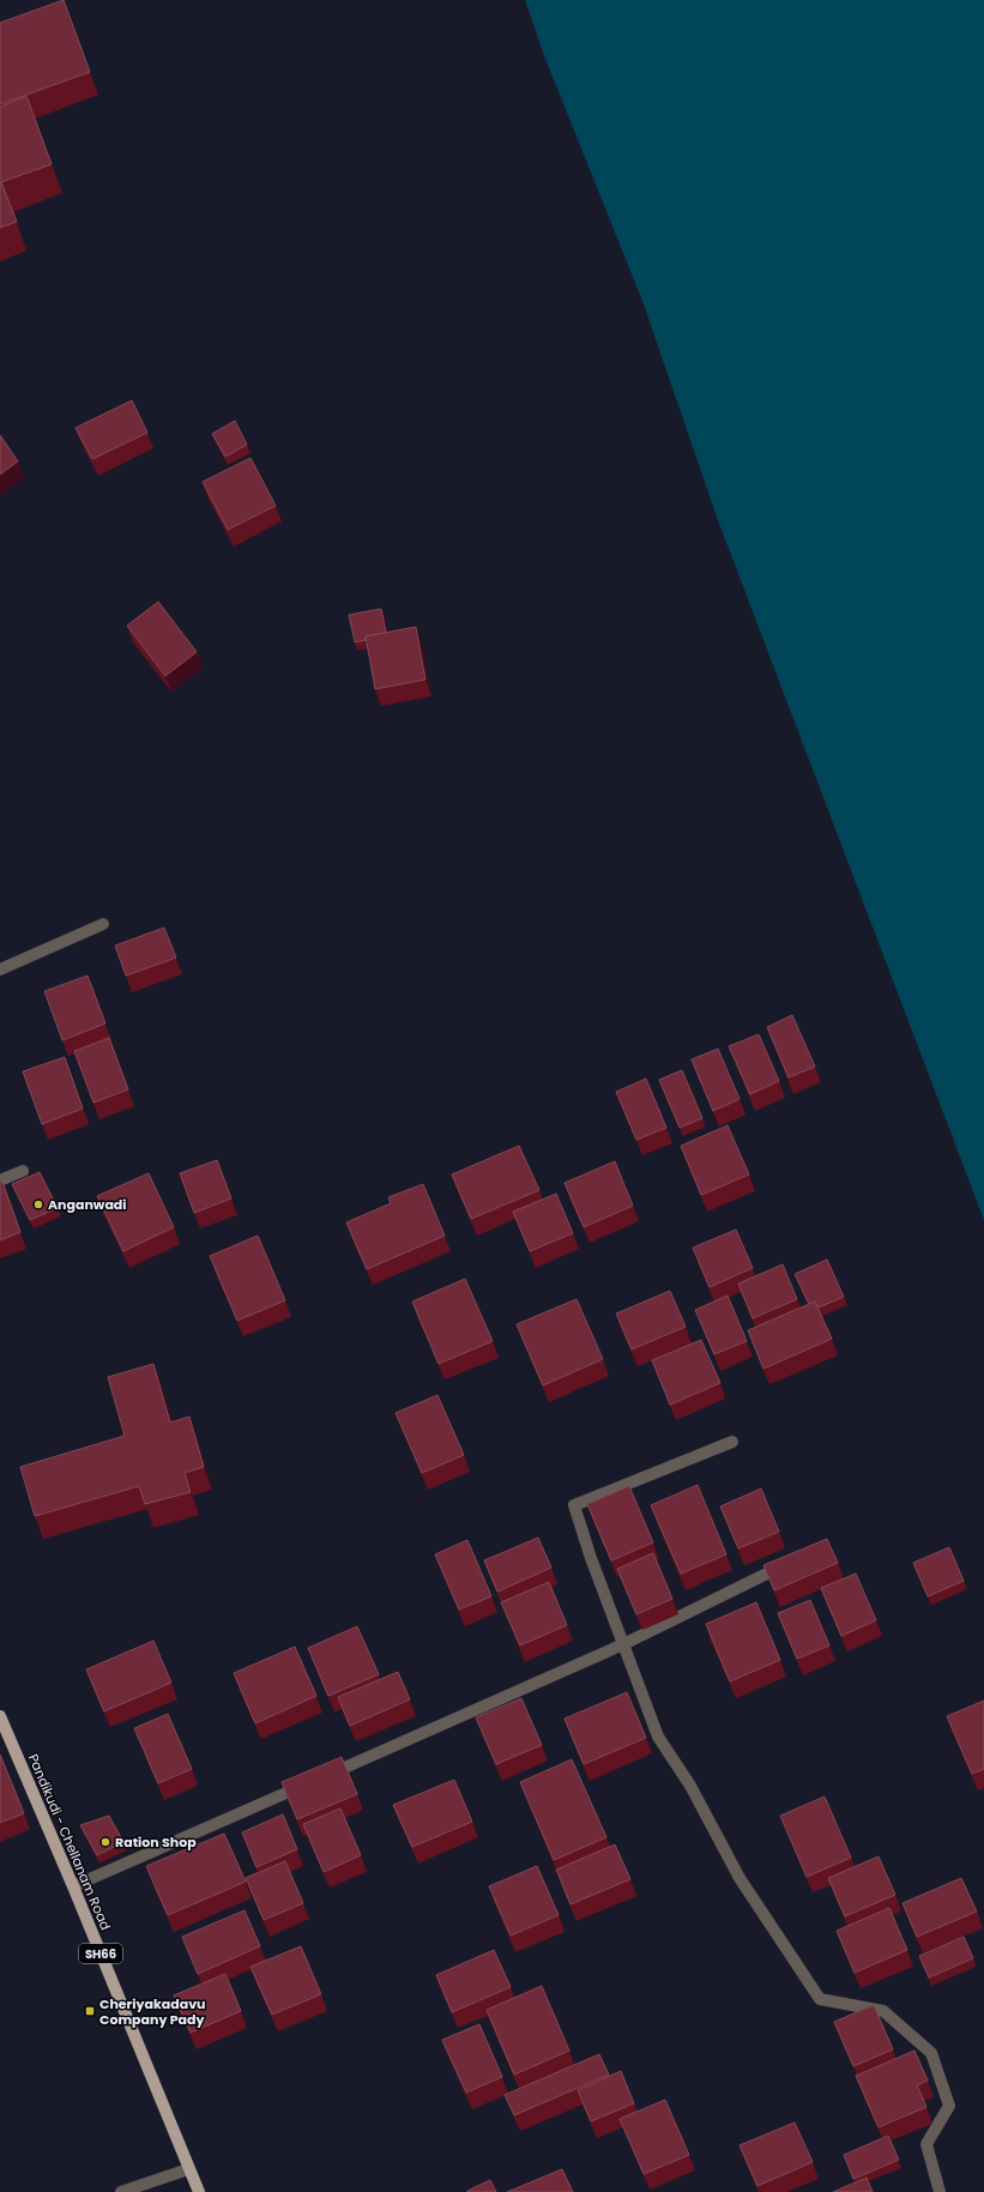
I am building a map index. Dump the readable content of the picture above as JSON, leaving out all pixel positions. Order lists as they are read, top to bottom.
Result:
{
  "streets": {
    "main road": ["Pandikudi - Chellanam Road", "SH66"]
  },
  "places": {
    "other": ["Anganwadi", "Ration Shop"],
    "transit": ["Cheriyakadavu Company Pady"]
  }
}
